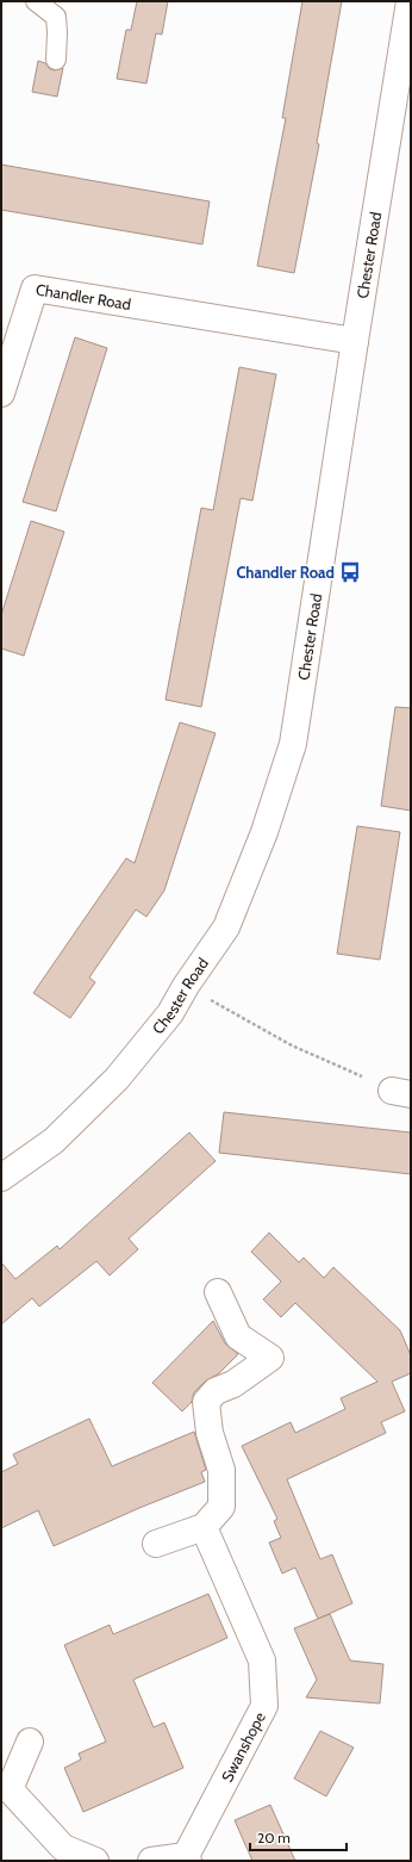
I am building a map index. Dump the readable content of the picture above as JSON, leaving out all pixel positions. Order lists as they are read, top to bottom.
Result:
{
  "streets": {
    "street": ["Chester Road", "Chandler Road", "Swanshope"]
  },
  "crossings": [
    ["Chester Road", "Chandler Road"]
  ],
  "places": {
    "bus stop": ["Chandler Road"]
  },
  "scale_bar": "20 m"
}
